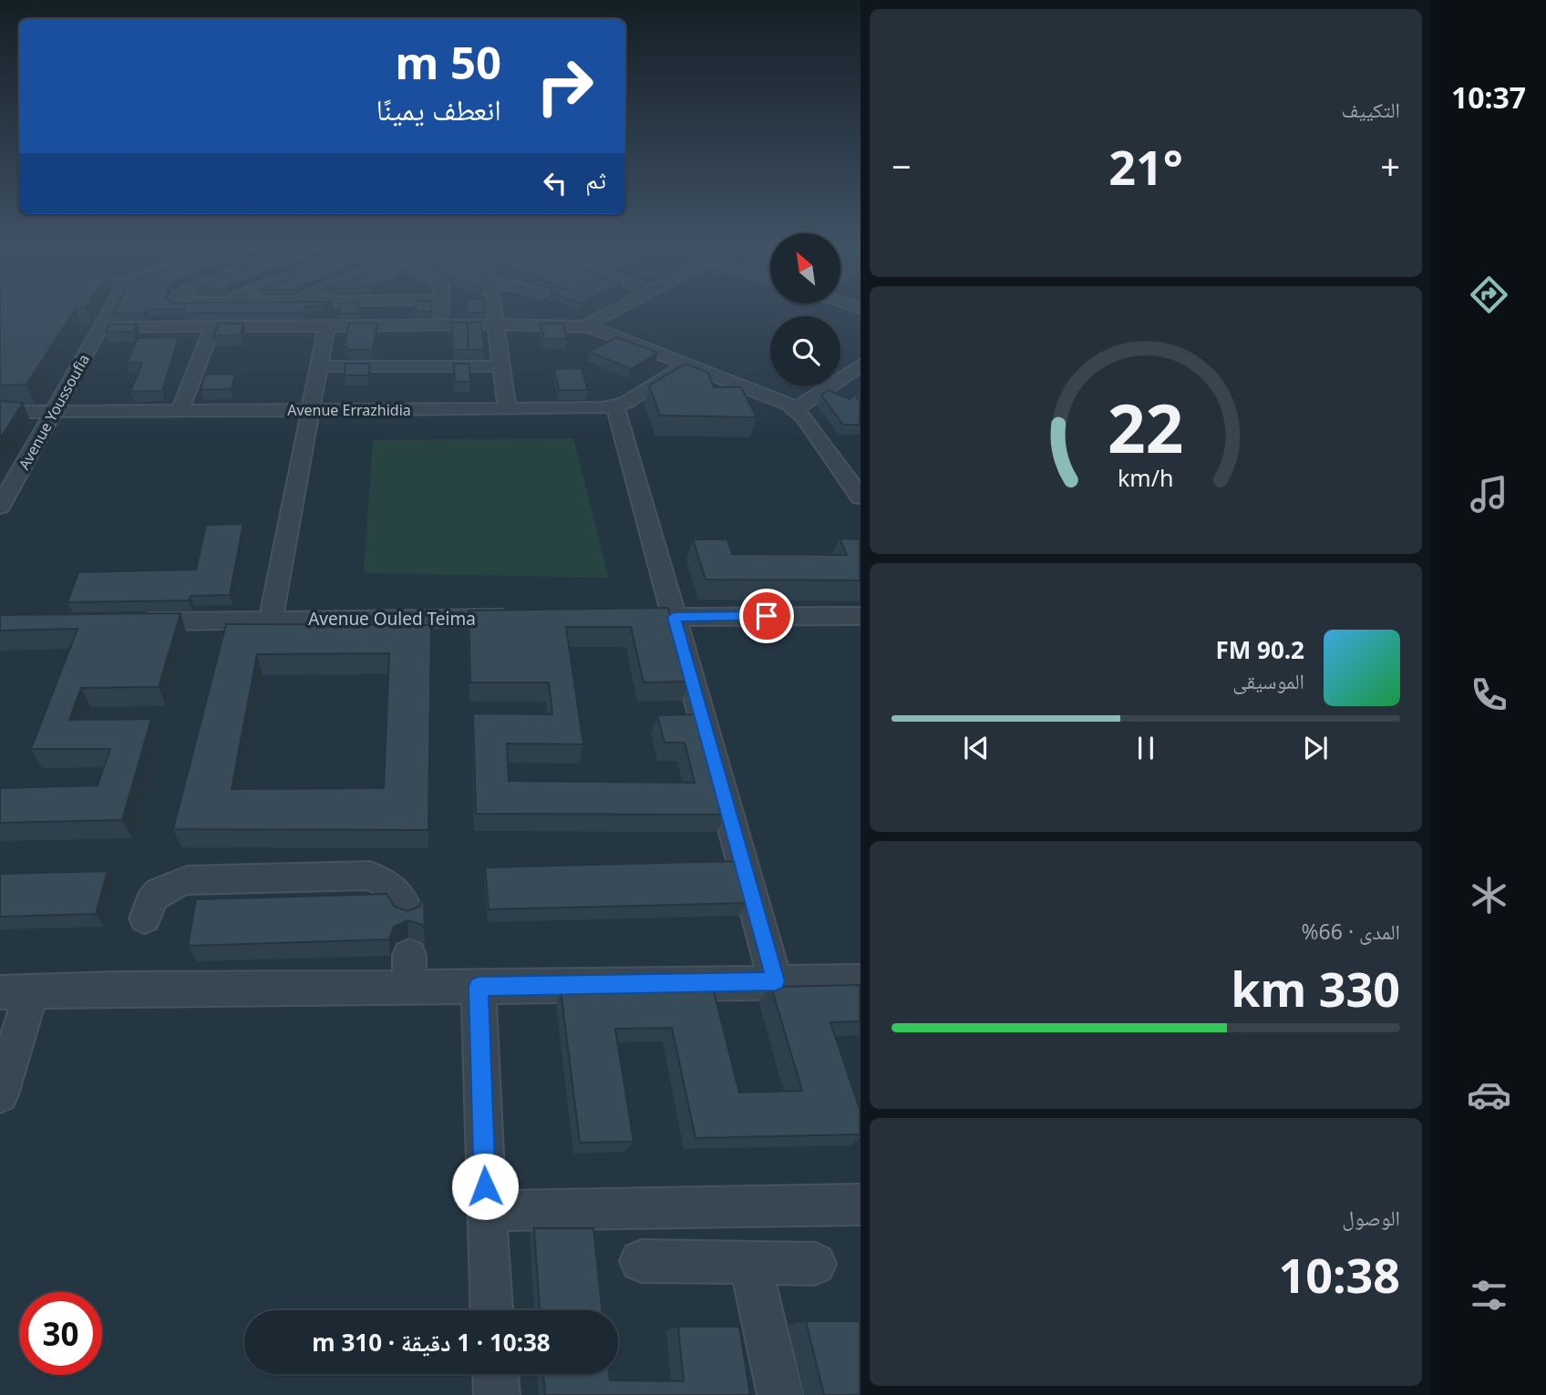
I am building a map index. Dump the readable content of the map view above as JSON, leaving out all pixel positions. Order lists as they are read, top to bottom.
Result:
{
  "streets": {
    "street": ["Avenue Errazhidia", "Avenue Youssoufia", "Avenue Ouled Teima"]
  },
  "crossings": [
    ["Avenue Errazhidia", "Avenue Youssoufia"]
  ],
  "north": "top left",
  "page": {
    "tabs": "10:37",
    "tile": [
      "التكييف",
      ["المدى · 66%", "330 km"],
      ["الوصول", "10:38"]
    ],
    "turn": ["50 m", "انعطف يمينًا"],
    "heat": ["−", "21°", "+"],
    "then": "ثم",
    "song": ["90.2 FM", "الموسيقى"],
    "limit": "30",
    "trip": "10:38 · 1 دقيقة · 310 m",
    "gauge": ["22", "km/h"]
  }
}
